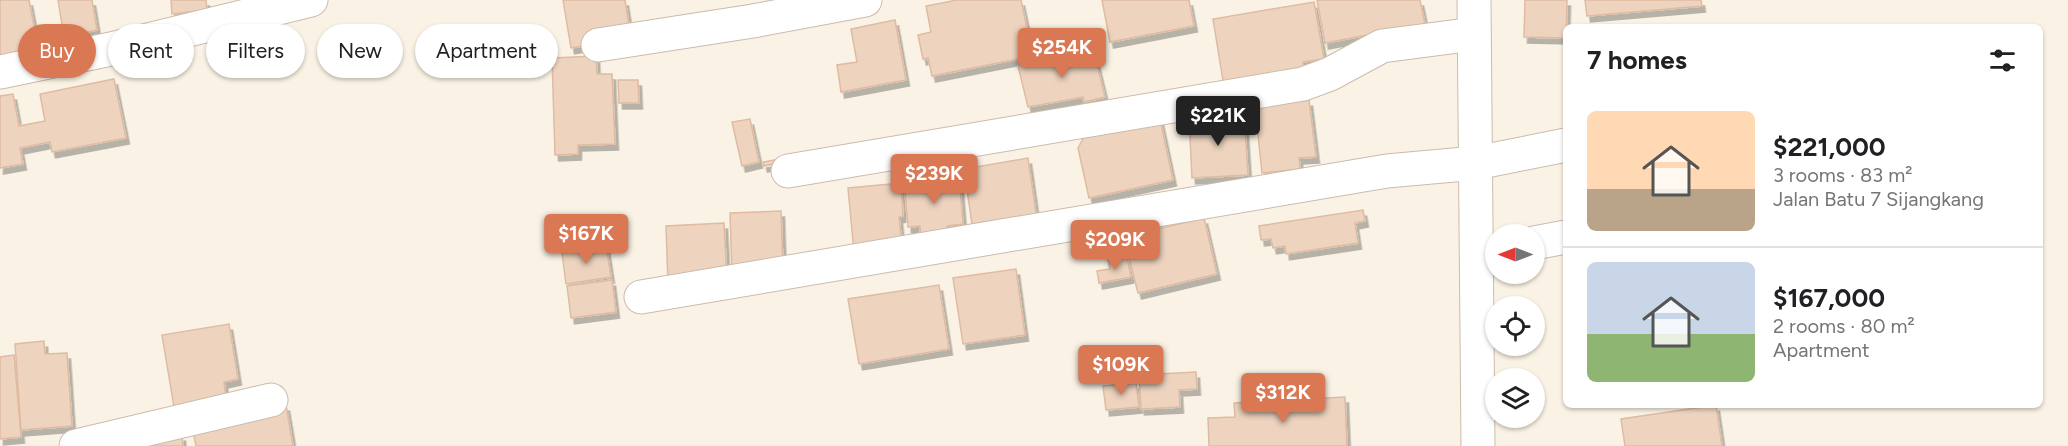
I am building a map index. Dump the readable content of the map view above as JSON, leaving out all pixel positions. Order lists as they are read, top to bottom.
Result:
{
  "north": "left",
  "page": {
    "chip": [
      "Buy",
      "Rent",
      "Filters",
      "New",
      "Apartment"
    ],
    "heading": "7 homes",
    "price": [
      "$254K",
      "$221K",
      "$239K",
      "$167K",
      "$209K",
      "$109K",
      "$312K"
    ],
    "list": [
      {
        "name": "$221,000",
        "note": "3 rooms · 83 m² · Jalan Batu 7 Sijangkang"
      },
      {
        "name": "$167,000",
        "note": "2 rooms · 80 m² · Apartment"
      }
    ]
  }
}
